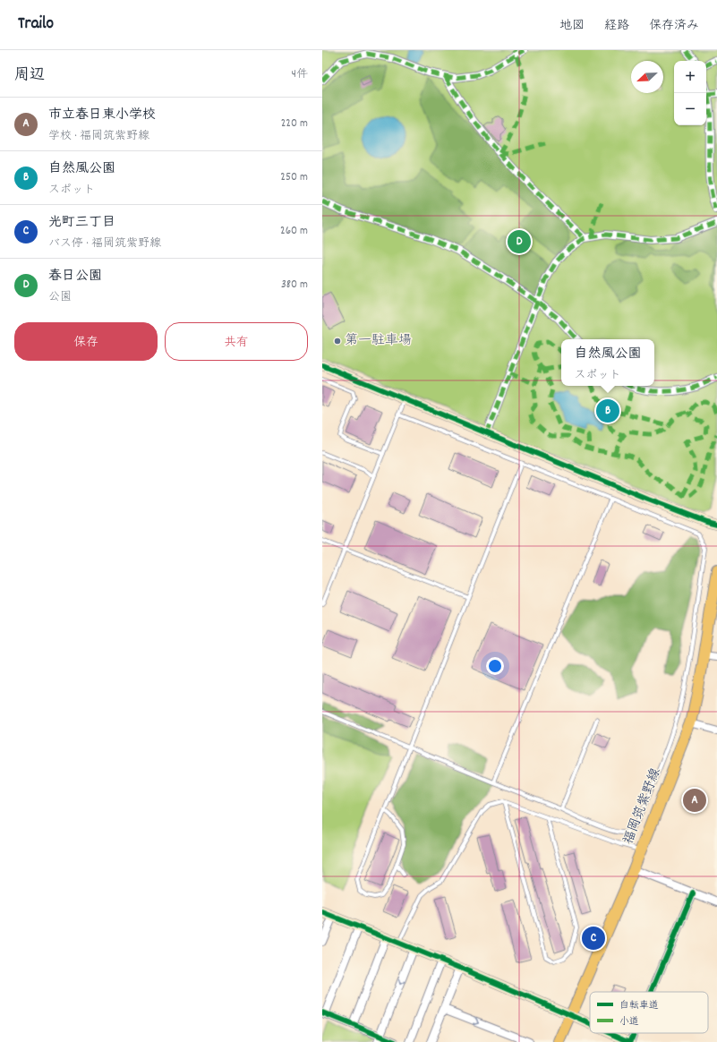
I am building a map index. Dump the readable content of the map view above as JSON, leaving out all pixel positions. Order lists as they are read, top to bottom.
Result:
{
  "streets": {
    "main road": ["福岡筑紫野線"]
  },
  "places": ["第一駐車場"],
  "legend": ["自転車道", "小道"],
  "north": "bottom left",
  "page": {
    "header": "Trailo",
    "nav": ["地図", "経路", "保存済み"],
    "heading": ["周辺", "4件"],
    "map_buttons": ["+", "−"],
    "list": [
      {
        "mark": "A",
        "name": "市立春日東小学校",
        "note": "学校 · 福岡筑紫野線",
        "value": "220 m"
      },
      {
        "mark": "B",
        "name": "自然風公園",
        "note": "スポット",
        "value": "250 m"
      },
      {
        "mark": "C",
        "name": "光町三丁目",
        "note": "バス停 · 福岡筑紫野線",
        "value": "260 m"
      },
      {
        "mark": "D",
        "name": "春日公園",
        "note": "公園",
        "value": "380 m"
      }
    ],
    "pins": [
      "D",
      "B",
      "A",
      "C"
    ],
    "buttons": ["保存", "共有"],
    "popup": ["自然風公園", "スポット"]
  }
}
